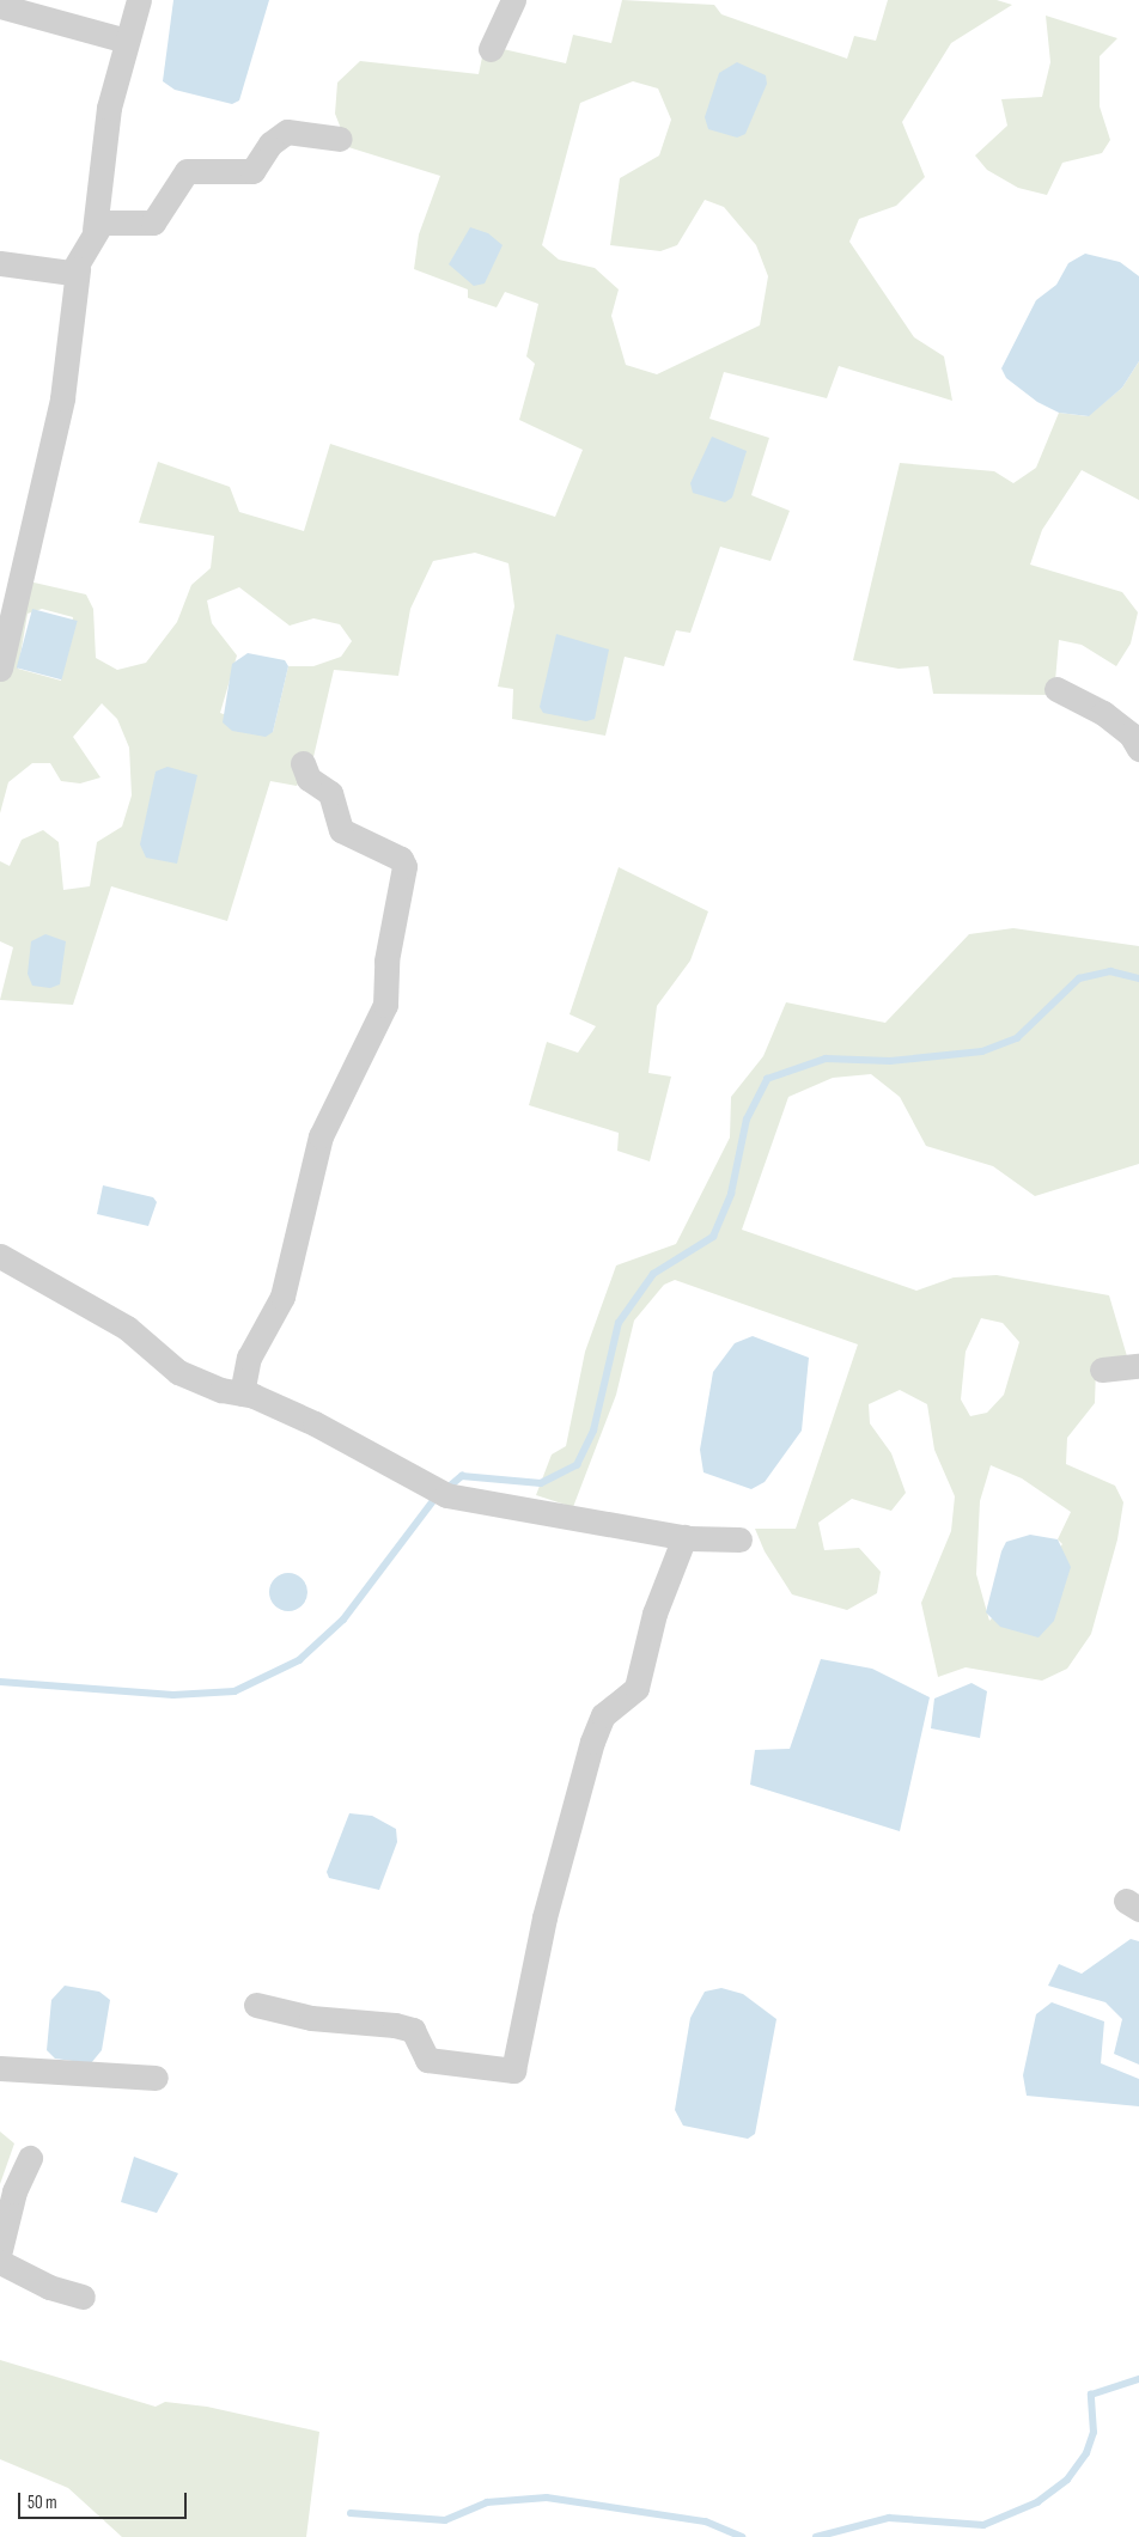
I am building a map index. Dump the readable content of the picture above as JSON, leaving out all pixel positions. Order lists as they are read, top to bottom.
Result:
{
  "scale_bar": "50 m"
}
